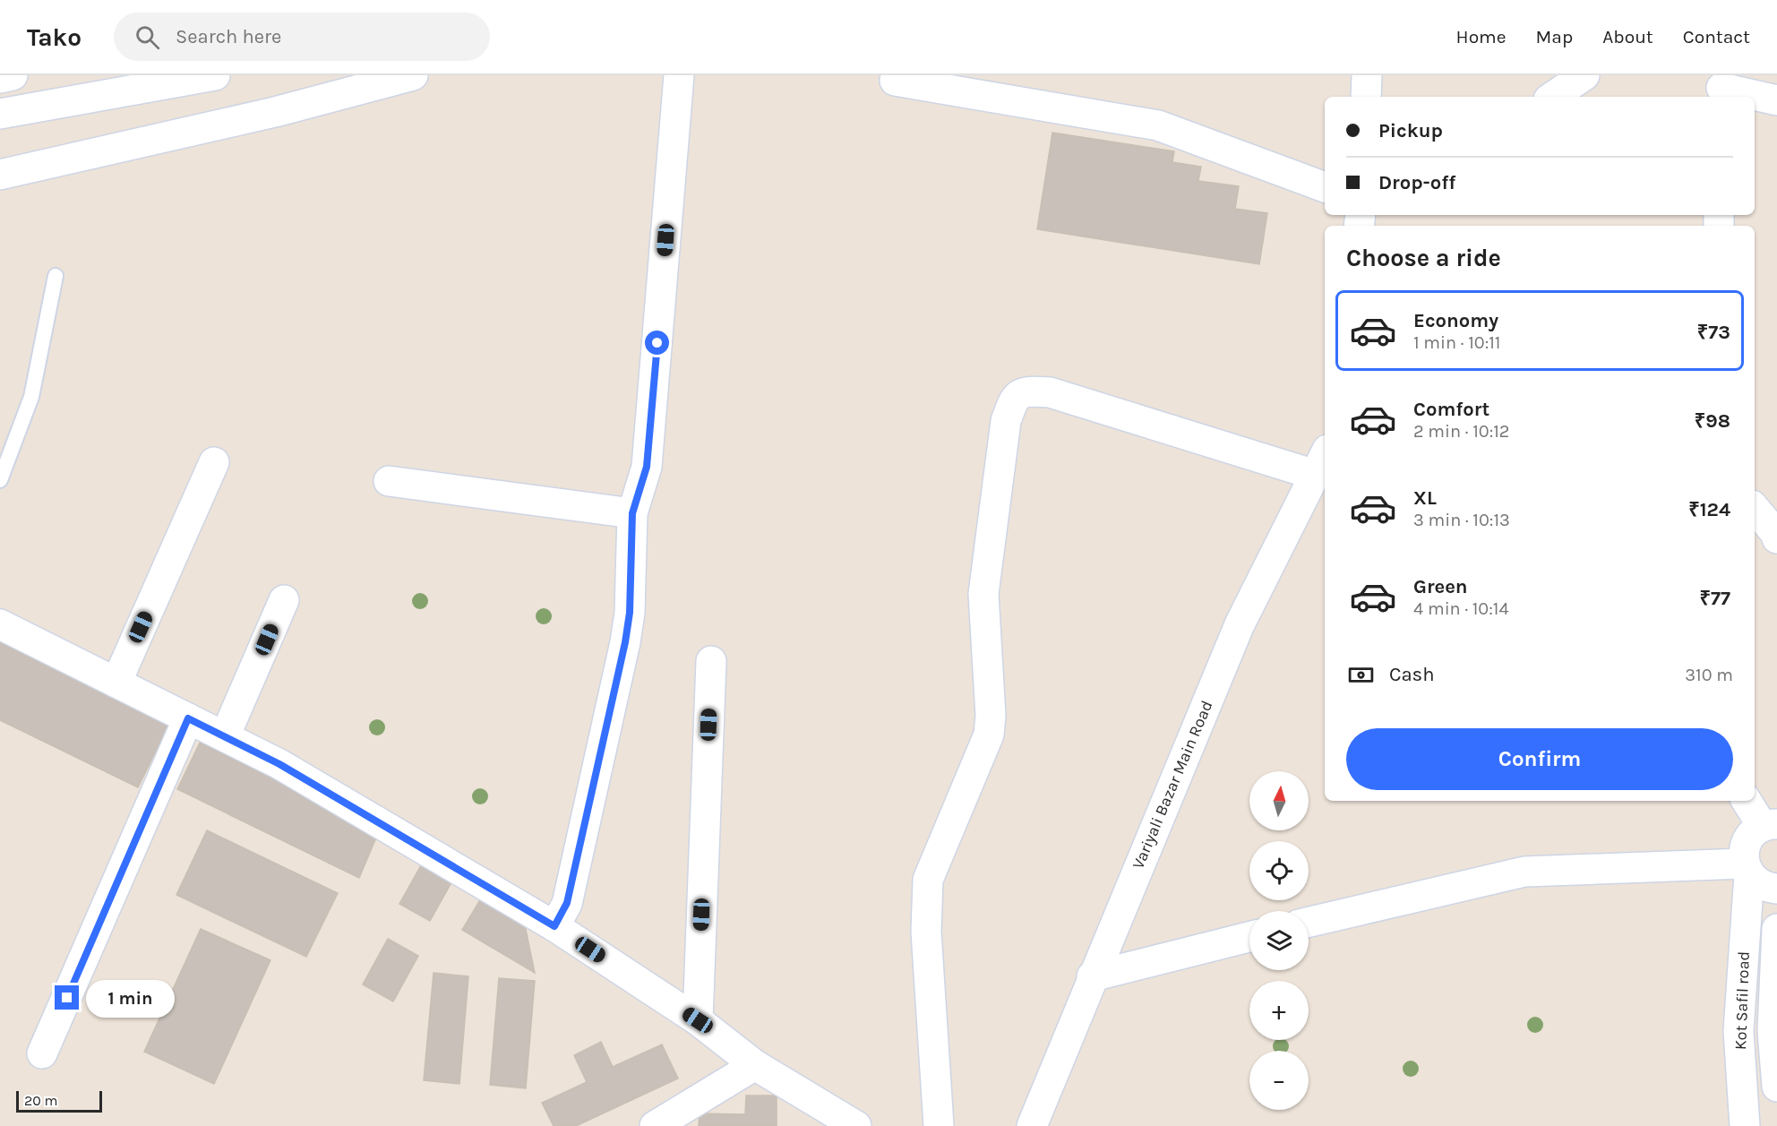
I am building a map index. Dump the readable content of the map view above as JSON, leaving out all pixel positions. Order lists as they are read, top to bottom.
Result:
{
  "streets": {
    "street": ["Variyali Bazar Main Road", "Kot Safil road"]
  },
  "scale_bar": "20 m",
  "north": "top",
  "page": {
    "header": "Tako",
    "search": "Search here",
    "nav": [
      "Home",
      "Map",
      "About",
      "Contact"
    ],
    "banner": ["Pickup", "Drop-off"],
    "heading": "Choose a ride",
    "list": [
      {
        "name": "Economy",
        "note": "1 min · 10:11",
        "value": "₹73"
      },
      {
        "name": "Comfort",
        "note": "2 min · 10:12",
        "value": "₹98"
      },
      {
        "name": "XL",
        "note": "3 min · 10:13",
        "value": "₹124"
      },
      {
        "name": "Green",
        "note": "4 min · 10:14",
        "value": "₹77"
      }
    ],
    "pay": ["Cash", "310 m"],
    "buttons": "Confirm",
    "map_buttons": ["+", "−"],
    "bubble": "1 min",
    "scale": "20 m"
  }
}
